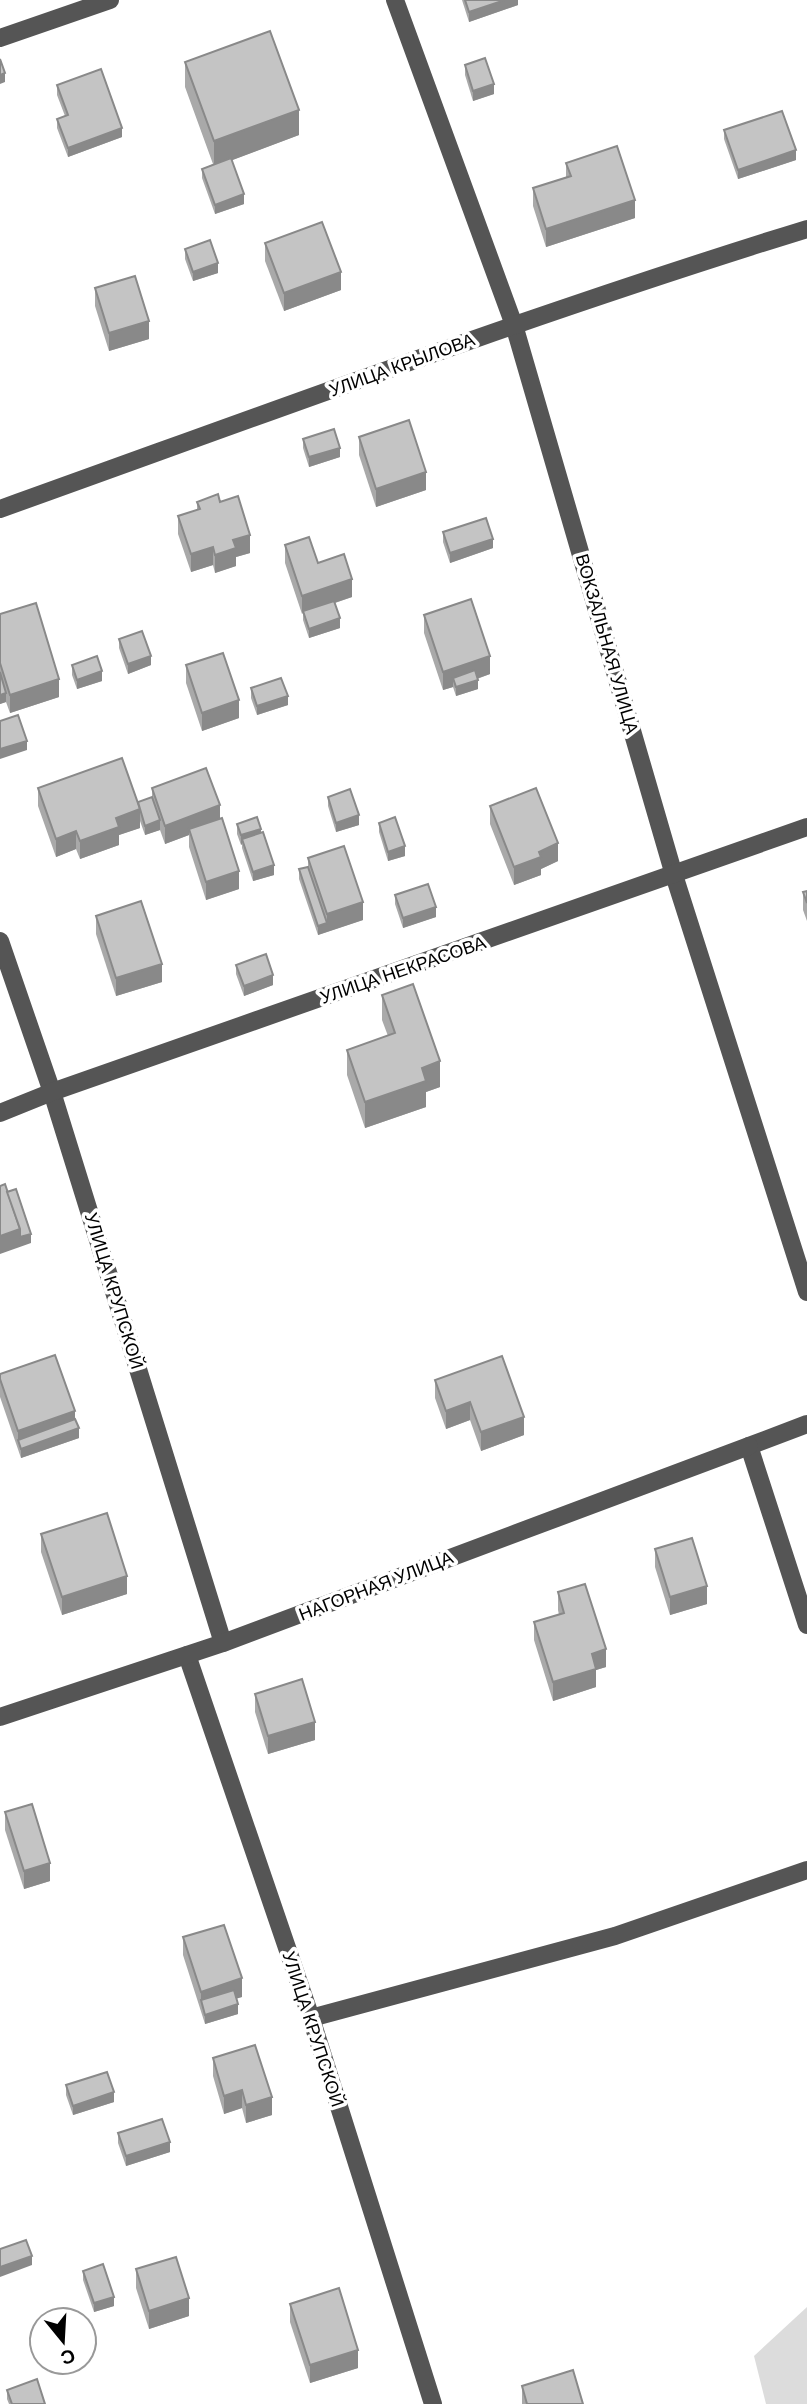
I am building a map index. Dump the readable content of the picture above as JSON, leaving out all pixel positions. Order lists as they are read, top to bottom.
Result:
{
  "streets": {
    "street": [
      "УЛИЦА КРЫЛОВА",
      "ВОКЗАЛЬНАЯ УЛИЦА",
      "УЛИЦА НЕКРАСОВА",
      "УЛИЦА КРУПСКОЙ",
      "НАГОРНАЯ УЛИЦА"
    ]
  },
  "crossings": [
    ["УЛИЦА КРЫЛОВА", "ВОКЗАЛЬНАЯ УЛИЦА"],
    ["ВОКЗАЛЬНАЯ УЛИЦА", "УЛИЦА НЕКРАСОВА"],
    ["УЛИЦА НЕКРАСОВА", "УЛИЦА КРУПСКОЙ"],
    ["УЛИЦА КРУПСКОЙ", "НАГОРНАЯ УЛИЦА"]
  ],
  "north": "bottom"
}
